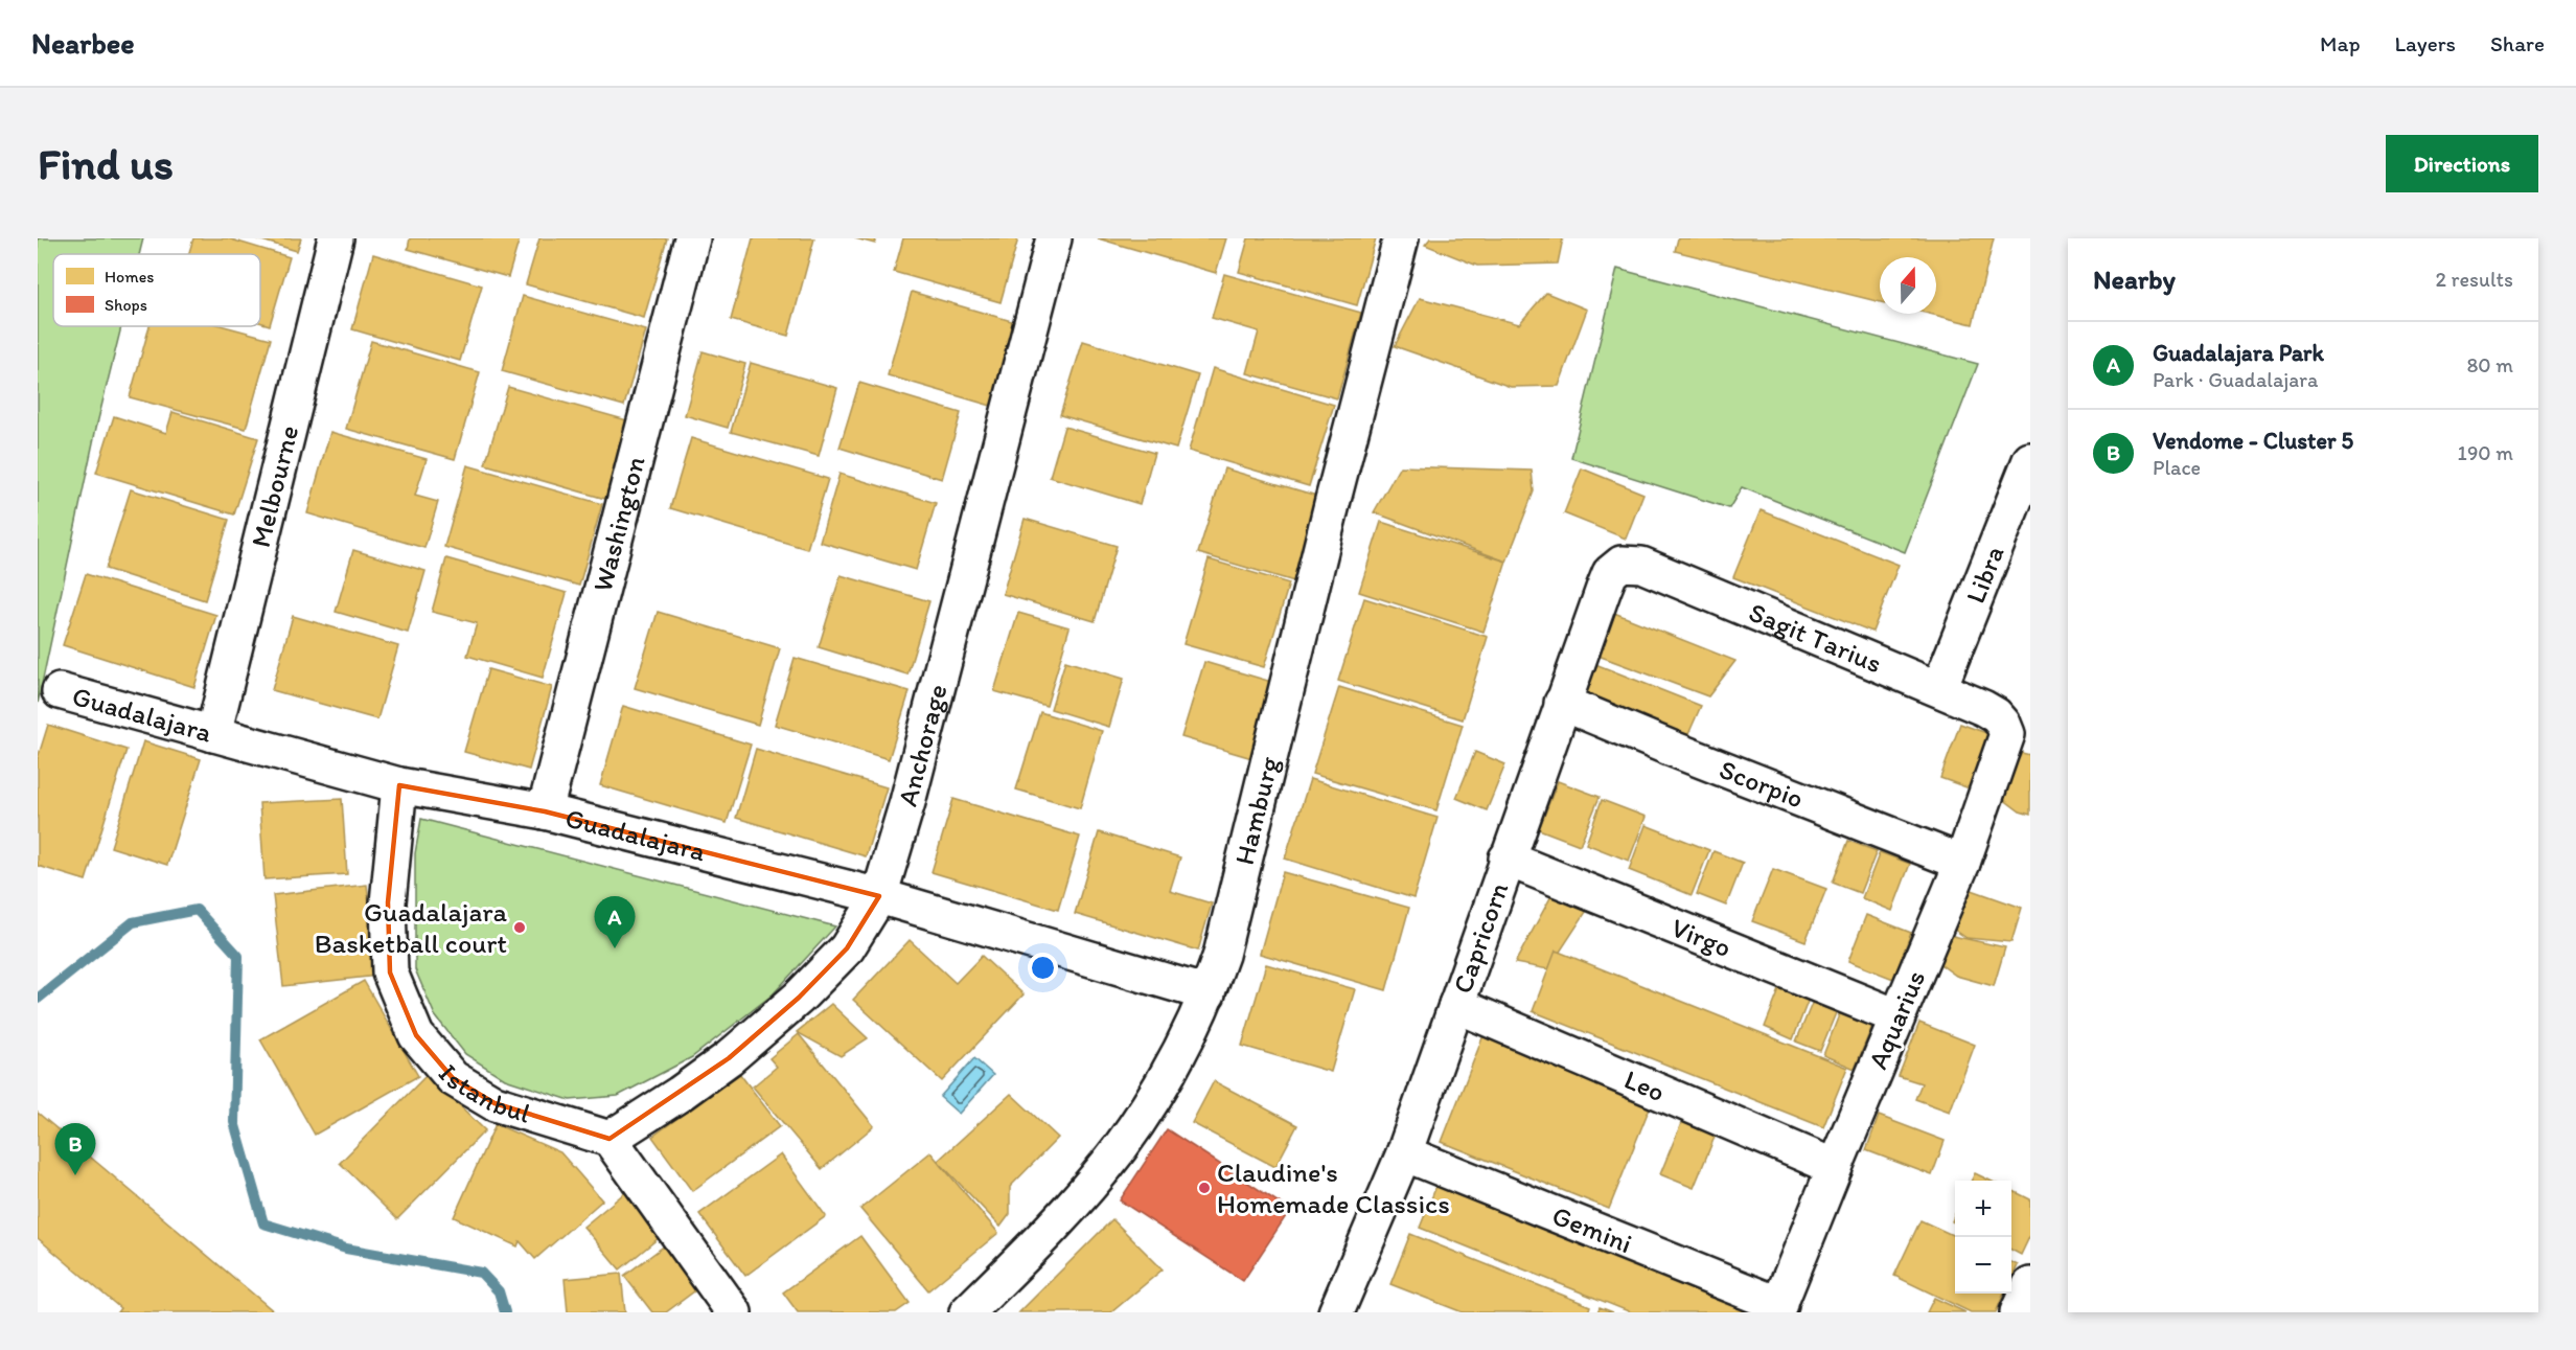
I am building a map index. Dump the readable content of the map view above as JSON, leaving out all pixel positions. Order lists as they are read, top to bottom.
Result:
{
  "streets": {
    "street": [
      "Melbourne",
      "Washington",
      "Libra",
      "Sagit Tarius",
      "Guadalajara",
      "Anchorage",
      "Scorpio",
      "Hamburg",
      "Capricorn",
      "Virgo",
      "Aquarius",
      "Leo",
      "Istanbul",
      "Gemini"
    ]
  },
  "crossings": [
    ["Melbourne", "Guadalajara"],
    ["Washington", "Guadalajara"],
    ["Libra", "Sagit Tarius"],
    ["Sagit Tarius", "Capricorn"],
    ["Sagit Tarius", "Aquarius"],
    ["Guadalajara", "Anchorage"],
    ["Guadalajara", "Hamburg"],
    ["Guadalajara", "Istanbul"],
    ["Anchorage", "Istanbul"],
    ["Scorpio", "Capricorn"],
    ["Scorpio", "Aquarius"],
    ["Capricorn", "Virgo"],
    ["Capricorn", "Leo"],
    ["Capricorn", "Gemini"],
    ["Virgo", "Aquarius"],
    ["Aquarius", "Leo"],
    ["Aquarius", "Gemini"]
  ],
  "places": ["Guadalajara Basketball court", "Claudine's Homemade Classics"],
  "legend": ["Homes", "Shops"],
  "north": "top",
  "page": {
    "header": "Nearbee",
    "nav": ["Map", "Layers", "Share"],
    "buttons": "Directions",
    "title": "Find us",
    "heading": ["Nearby", "2 results"],
    "list": [
      {
        "mark": "A",
        "name": "Guadalajara Park",
        "note": "Park · Guadalajara",
        "value": "80 m"
      },
      {
        "mark": "B",
        "name": "Vendome - Cluster 5",
        "note": "Place",
        "value": "190 m"
      }
    ],
    "pins": ["A", "B"],
    "map_buttons": ["+", "−"]
  }
}
